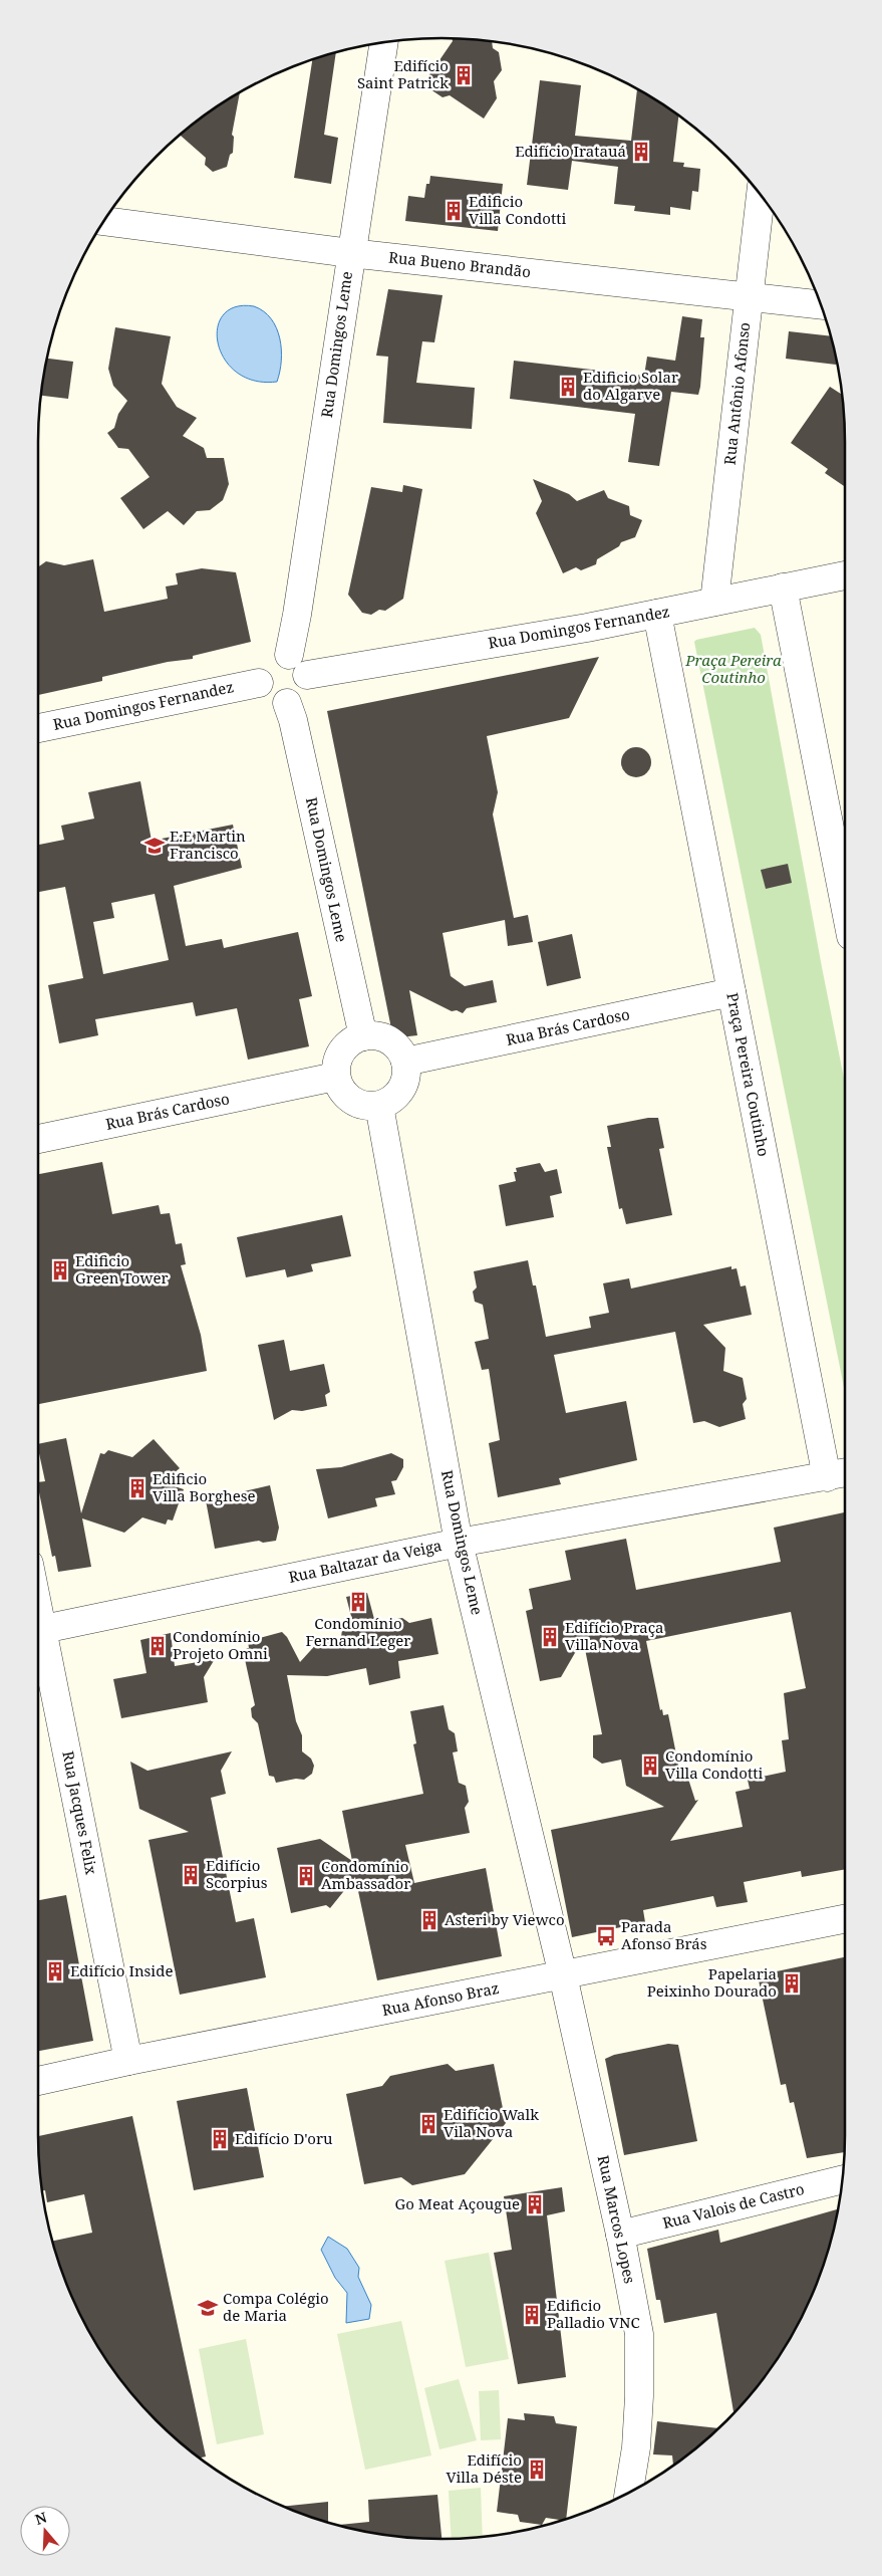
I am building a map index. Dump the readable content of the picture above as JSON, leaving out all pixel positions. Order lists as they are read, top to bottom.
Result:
{
  "streets": {
    "street": [
      "Rua Bueno Brandão",
      "Rua Domingos Leme",
      "Rua Antônio Afonso",
      "Rua Domingos Fernandez",
      "Rua Brás Cardoso",
      "Praça Pereira Coutinho",
      "Rua Baltazar da Veiga",
      "Rua Jacques Felix",
      "Rua Afonso Braz",
      "Rua Valois de Castro",
      "Rua Marcos Lopes"
    ]
  },
  "crossings": [
    ["Rua Bueno Brandão", "Rua Domingos Leme"],
    ["Rua Bueno Brandão", "Rua Antônio Afonso"],
    ["Rua Domingos Leme", "Rua Domingos Fernandez"],
    ["Rua Domingos Leme", "Rua Brás Cardoso"],
    ["Rua Domingos Leme", "Rua Baltazar da Veiga"],
    ["Rua Domingos Leme", "Rua Afonso Braz"],
    ["Rua Domingos Leme", "Rua Marcos Lopes"],
    ["Rua Antônio Afonso", "Rua Domingos Fernandez"],
    ["Rua Domingos Fernandez", "Praça Pereira Coutinho"],
    ["Rua Brás Cardoso", "Praça Pereira Coutinho"],
    ["Praça Pereira Coutinho", "Rua Baltazar da Veiga"],
    ["Rua Jacques Felix", "Rua Afonso Braz"],
    ["Rua Afonso Braz", "Rua Marcos Lopes"],
    ["Rua Valois de Castro", "Rua Marcos Lopes"]
  ],
  "parks": ["Praça Pereira Coutinho"],
  "places": {
    "building": [
      "Edifício Saint Patrick",
      "Edifício Iratauá",
      "Edificio Villa Condotti",
      "Edificio Solar do Algarve",
      "Edificio Green Tower",
      "Edificio Villa Borghese",
      "Condomínio Fernand Leger",
      "Edifício Praça Villa Nova",
      "Condomínio Projeto Omni",
      "Condomínio Villa Condotti",
      "Edifício Scorpius",
      "Condomínio Ambassador",
      "Asteri by Viewco",
      "Edifício Inside",
      "Papelaria Peixinho Dourado",
      "Edifício Walk Vila Nova",
      "Edifício D'oru",
      "Go Meat Açougue",
      "Edificio Palladio VNC",
      "Edifício Villa Déste"
    ],
    "school or university": ["E.E Martin Francisco", "Compa Colégio de Maria"],
    "bus stop": ["Parada Afonso Brás"]
  },
  "north": "top"
}
